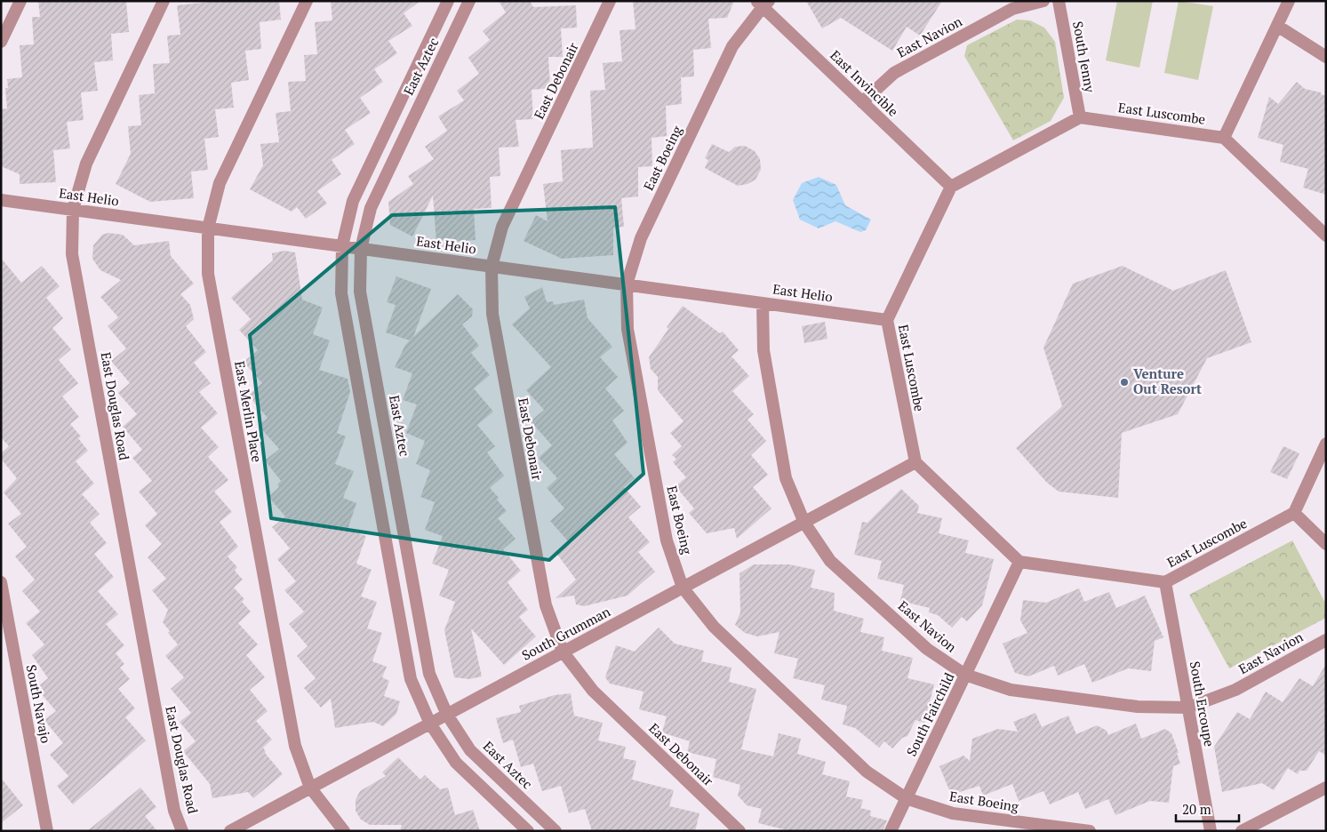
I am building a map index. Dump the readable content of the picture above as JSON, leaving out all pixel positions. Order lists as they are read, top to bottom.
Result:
{
  "streets": {
    "lane": [
      "East Navion",
      "South Jenny",
      "East Aztec",
      "East Debonair",
      "East Invincible",
      "East Luscombe",
      "East Boeing",
      "East Helio",
      "East Douglas Road",
      "East Merlin Place",
      "South Grumman",
      "South Navajo",
      "South Ercoupe",
      "South Fairchild"
    ]
  },
  "crossings": [
    ["East Navion", "East Invincible"],
    ["East Navion", "East Helio"],
    ["East Navion", "South Grumman"],
    ["East Navion", "South Ercoupe"],
    ["East Navion", "South Fairchild"],
    ["South Jenny", "East Luscombe"],
    ["East Aztec", "East Helio"],
    ["East Aztec", "South Grumman"],
    ["East Debonair", "East Helio"],
    ["East Debonair", "South Grumman"],
    ["East Invincible", "East Luscombe"],
    ["East Invincible", "East Boeing"],
    ["East Luscombe", "East Helio"],
    ["East Luscombe", "South Grumman"],
    ["East Luscombe", "South Ercoupe"],
    ["East Luscombe", "South Fairchild"],
    ["East Boeing", "East Helio"],
    ["East Boeing", "South Grumman"],
    ["East Boeing", "South Fairchild"],
    ["East Helio", "East Douglas Road"],
    ["East Helio", "East Merlin Place"],
    ["East Merlin Place", "South Grumman"]
  ],
  "places": ["Venture Out Resort"],
  "scale_bar": "20 m"
}
